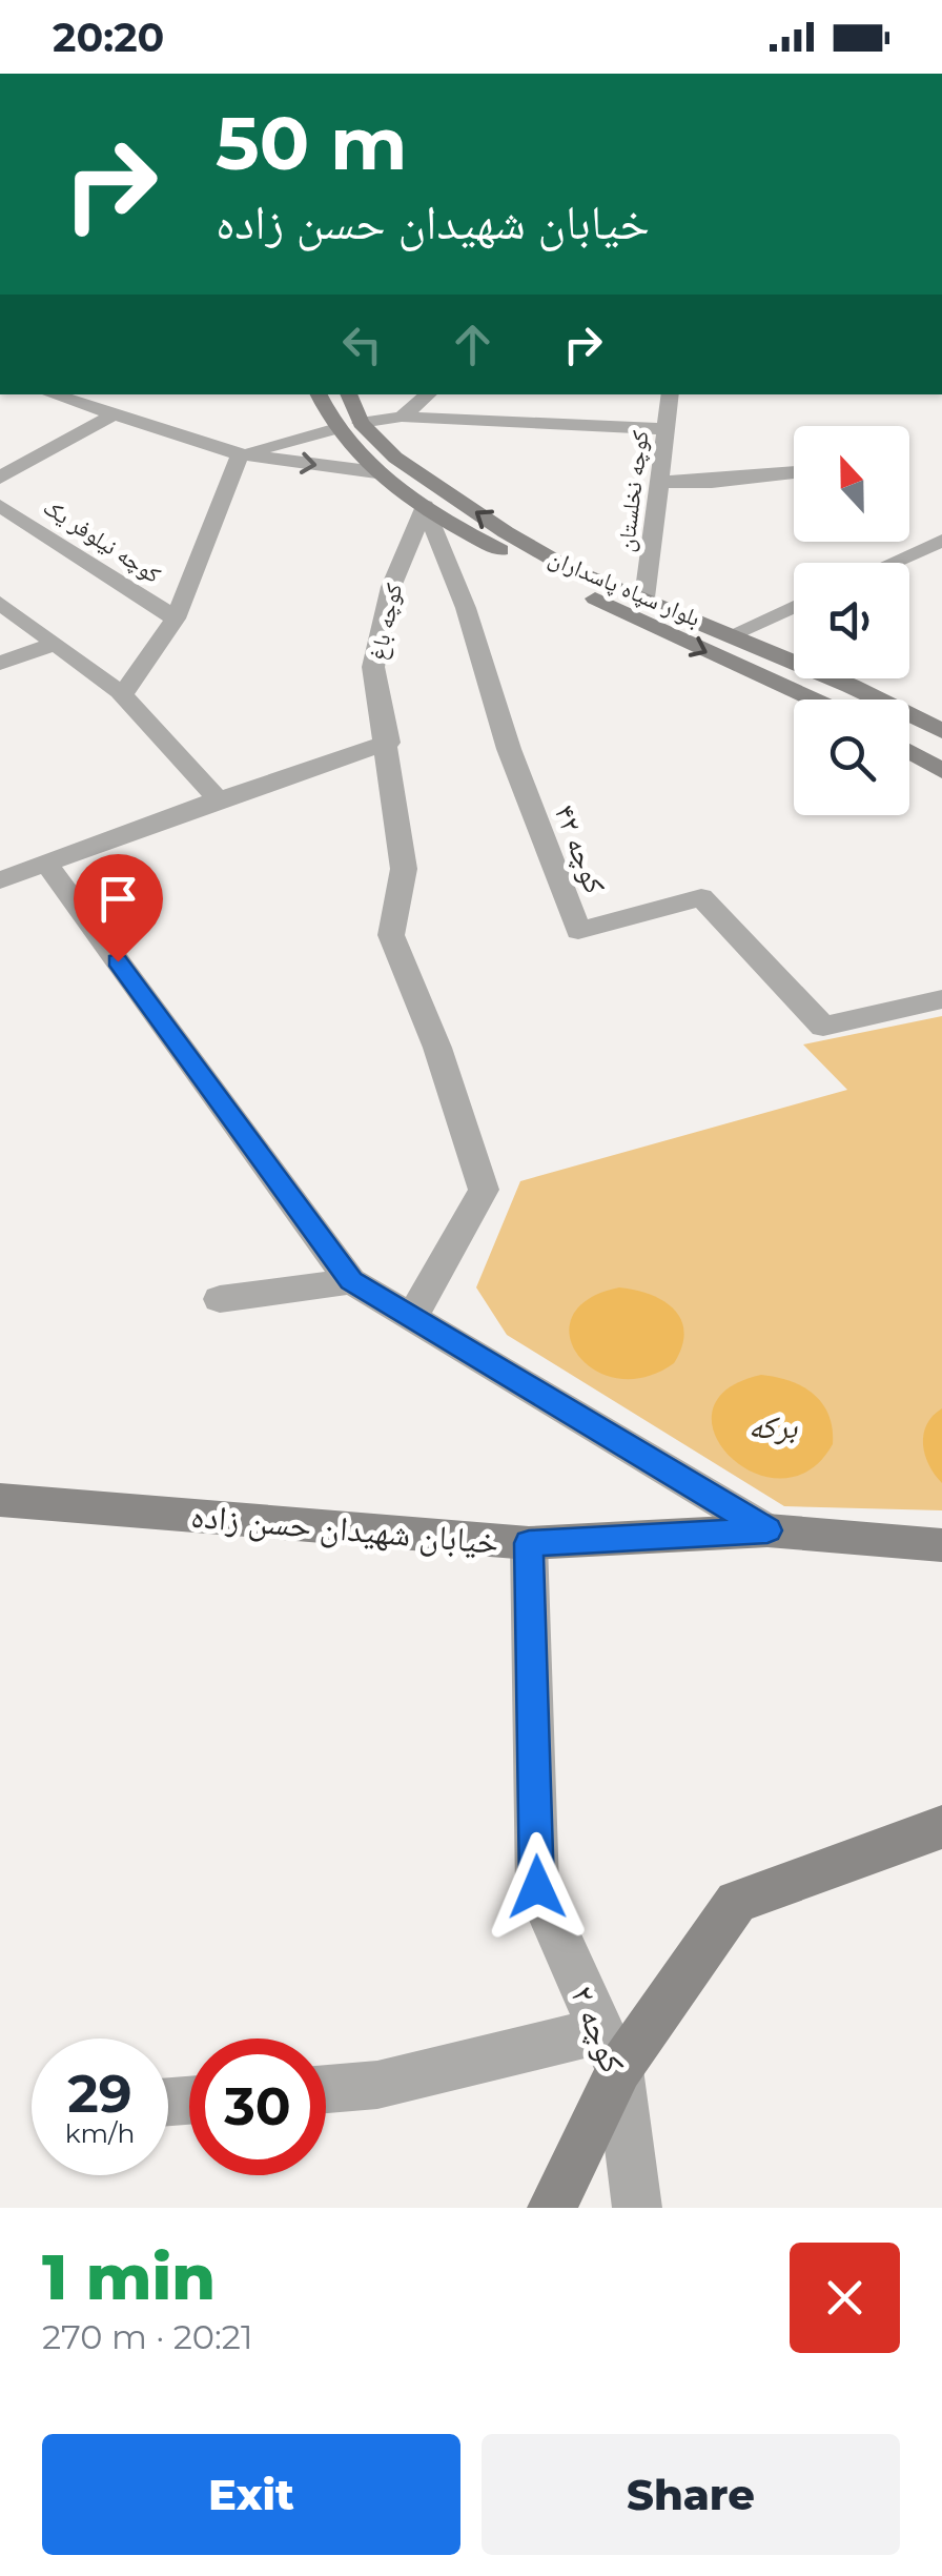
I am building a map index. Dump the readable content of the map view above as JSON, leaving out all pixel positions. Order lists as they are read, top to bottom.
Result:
{
  "streets": {
    "main road": ["بلوار سپاه پاسداران", "خیابان شهیدان حسن زاده"],
    "street": [
      "کوچه نخلستان",
      "کوچه نیلوفر یک",
      "کوچه باغ",
      "کوچه ۴۲",
      "کوچه ۲"
    ]
  },
  "crossings": [
    ["کوچه نخلستان", "بلوار سپاه پاسداران"],
    ["بلوار سپاه پاسداران", "کوچه باغ"],
    ["بلوار سپاه پاسداران", "کوچه ۴۲"],
    ["کوچه باغ", "کوچه ۴۲"],
    ["خیابان شهیدان حسن زاده", "کوچه ۲"]
  ],
  "water": ["برکه"],
  "north": "top",
  "page": {
    "status": "20:20",
    "turn": ["50 m", "خیابان شهیدان حسن زاده"],
    "speed": "29 km/h",
    "limit": "30",
    "heading": ["1 min", "270 m · 20:21"],
    "buttons": ["Exit", "Share"]
  }
}
